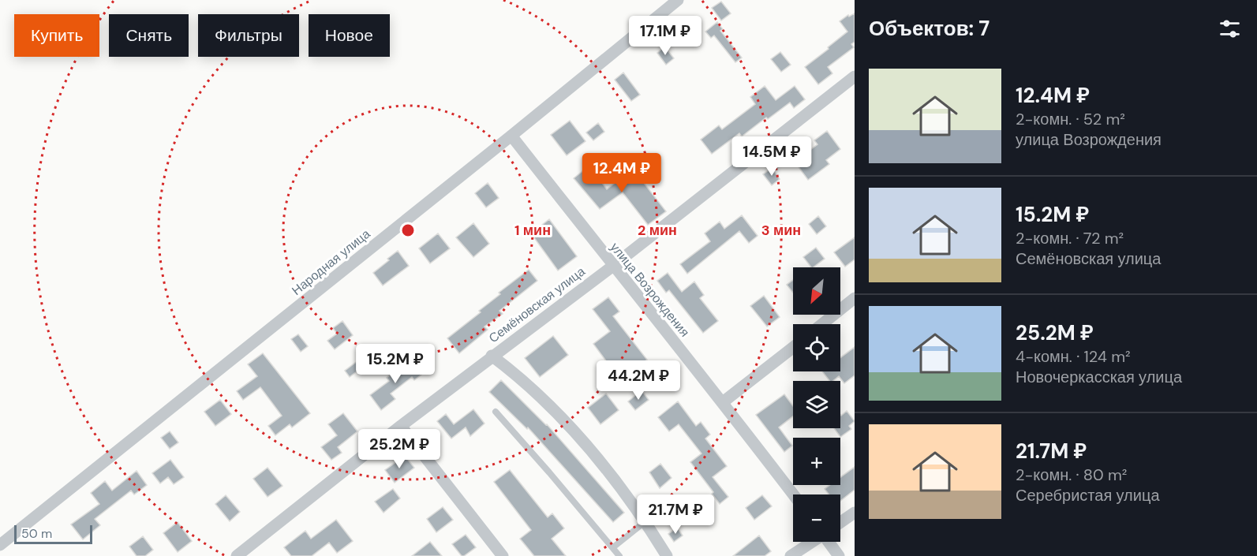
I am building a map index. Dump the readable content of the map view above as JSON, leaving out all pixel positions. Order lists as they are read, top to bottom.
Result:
{
  "streets": {
    "street": ["Народная улица", "улица Возрождения", "Семёновская улица"]
  },
  "crossings": [
    ["Народная улица", "улица Возрождения"],
    ["улица Возрождения", "Семёновская улица"]
  ],
  "scale_bar": "50 m",
  "north": "bottom left",
  "page": {
    "heading": "Объектов: 7",
    "chip": [
      "Купить",
      "Снять",
      "Фильтры",
      "Новое"
    ],
    "price": [
      "17.1M ₽",
      "14.5M ₽",
      "12.4M ₽",
      "15.2M ₽",
      "44.2M ₽",
      "25.2M ₽",
      "21.7M ₽"
    ],
    "list": [
      {
        "name": "12.4M ₽",
        "note": "2-комн. · 52 m² · улица Возрождения"
      },
      {
        "name": "15.2M ₽",
        "note": "2-комн. · 72 m² · Семёновская улица"
      },
      {
        "name": "25.2M ₽",
        "note": "4-комн. · 124 m² · Новочеркасская улица"
      },
      {
        "name": "21.7M ₽",
        "note": "2-комн. · 80 m² · Серебристая улица"
      }
    ],
    "map_buttons": ["+", "−"],
    "scale": "50 m"
  },
  "rings": ["1 мин", "2 мин", "3 мин"]
}
